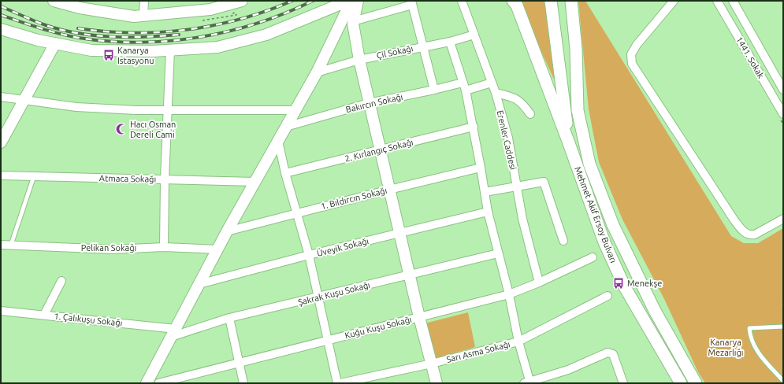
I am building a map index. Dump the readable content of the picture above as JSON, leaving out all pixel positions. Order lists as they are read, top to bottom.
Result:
{
  "streets": {
    "main road": ["Mehmet Akif Ersoy Bulvarı"],
    "street": [
      "Çil Sokağı",
      "1441. Sokak",
      "Bakırcın Sokağı",
      "Erenler Caddesi",
      "2. Kırlangıç Sokağı",
      "Atmaca Sokağı",
      "1. Bıldırcın Sokağı",
      "Üveyik Sokağı",
      "Pelikan Sokağı",
      "Şakrak Kuşu Sokağı",
      "1. Çalıkuşu Sokağı",
      "Kuğu Kuşu Sokağı",
      "Sarı Asma Sokağı"
    ]
  },
  "crossings": [
    ["Çil Sokağı", "Erenler Caddesi"],
    ["Erenler Caddesi", "Kuğu Kuşu Sokağı"],
    ["Şakrak Kuşu Sokağı", "1. Çalıkuşu Sokağı"]
  ],
  "parks": ["Kanarya Mezarlığı"],
  "places": {
    "bus stop": ["Kanarya Istasyonu", "Menekşe"],
    "mosque": ["Hacı Osman Dereli Cami"]
  }
}
